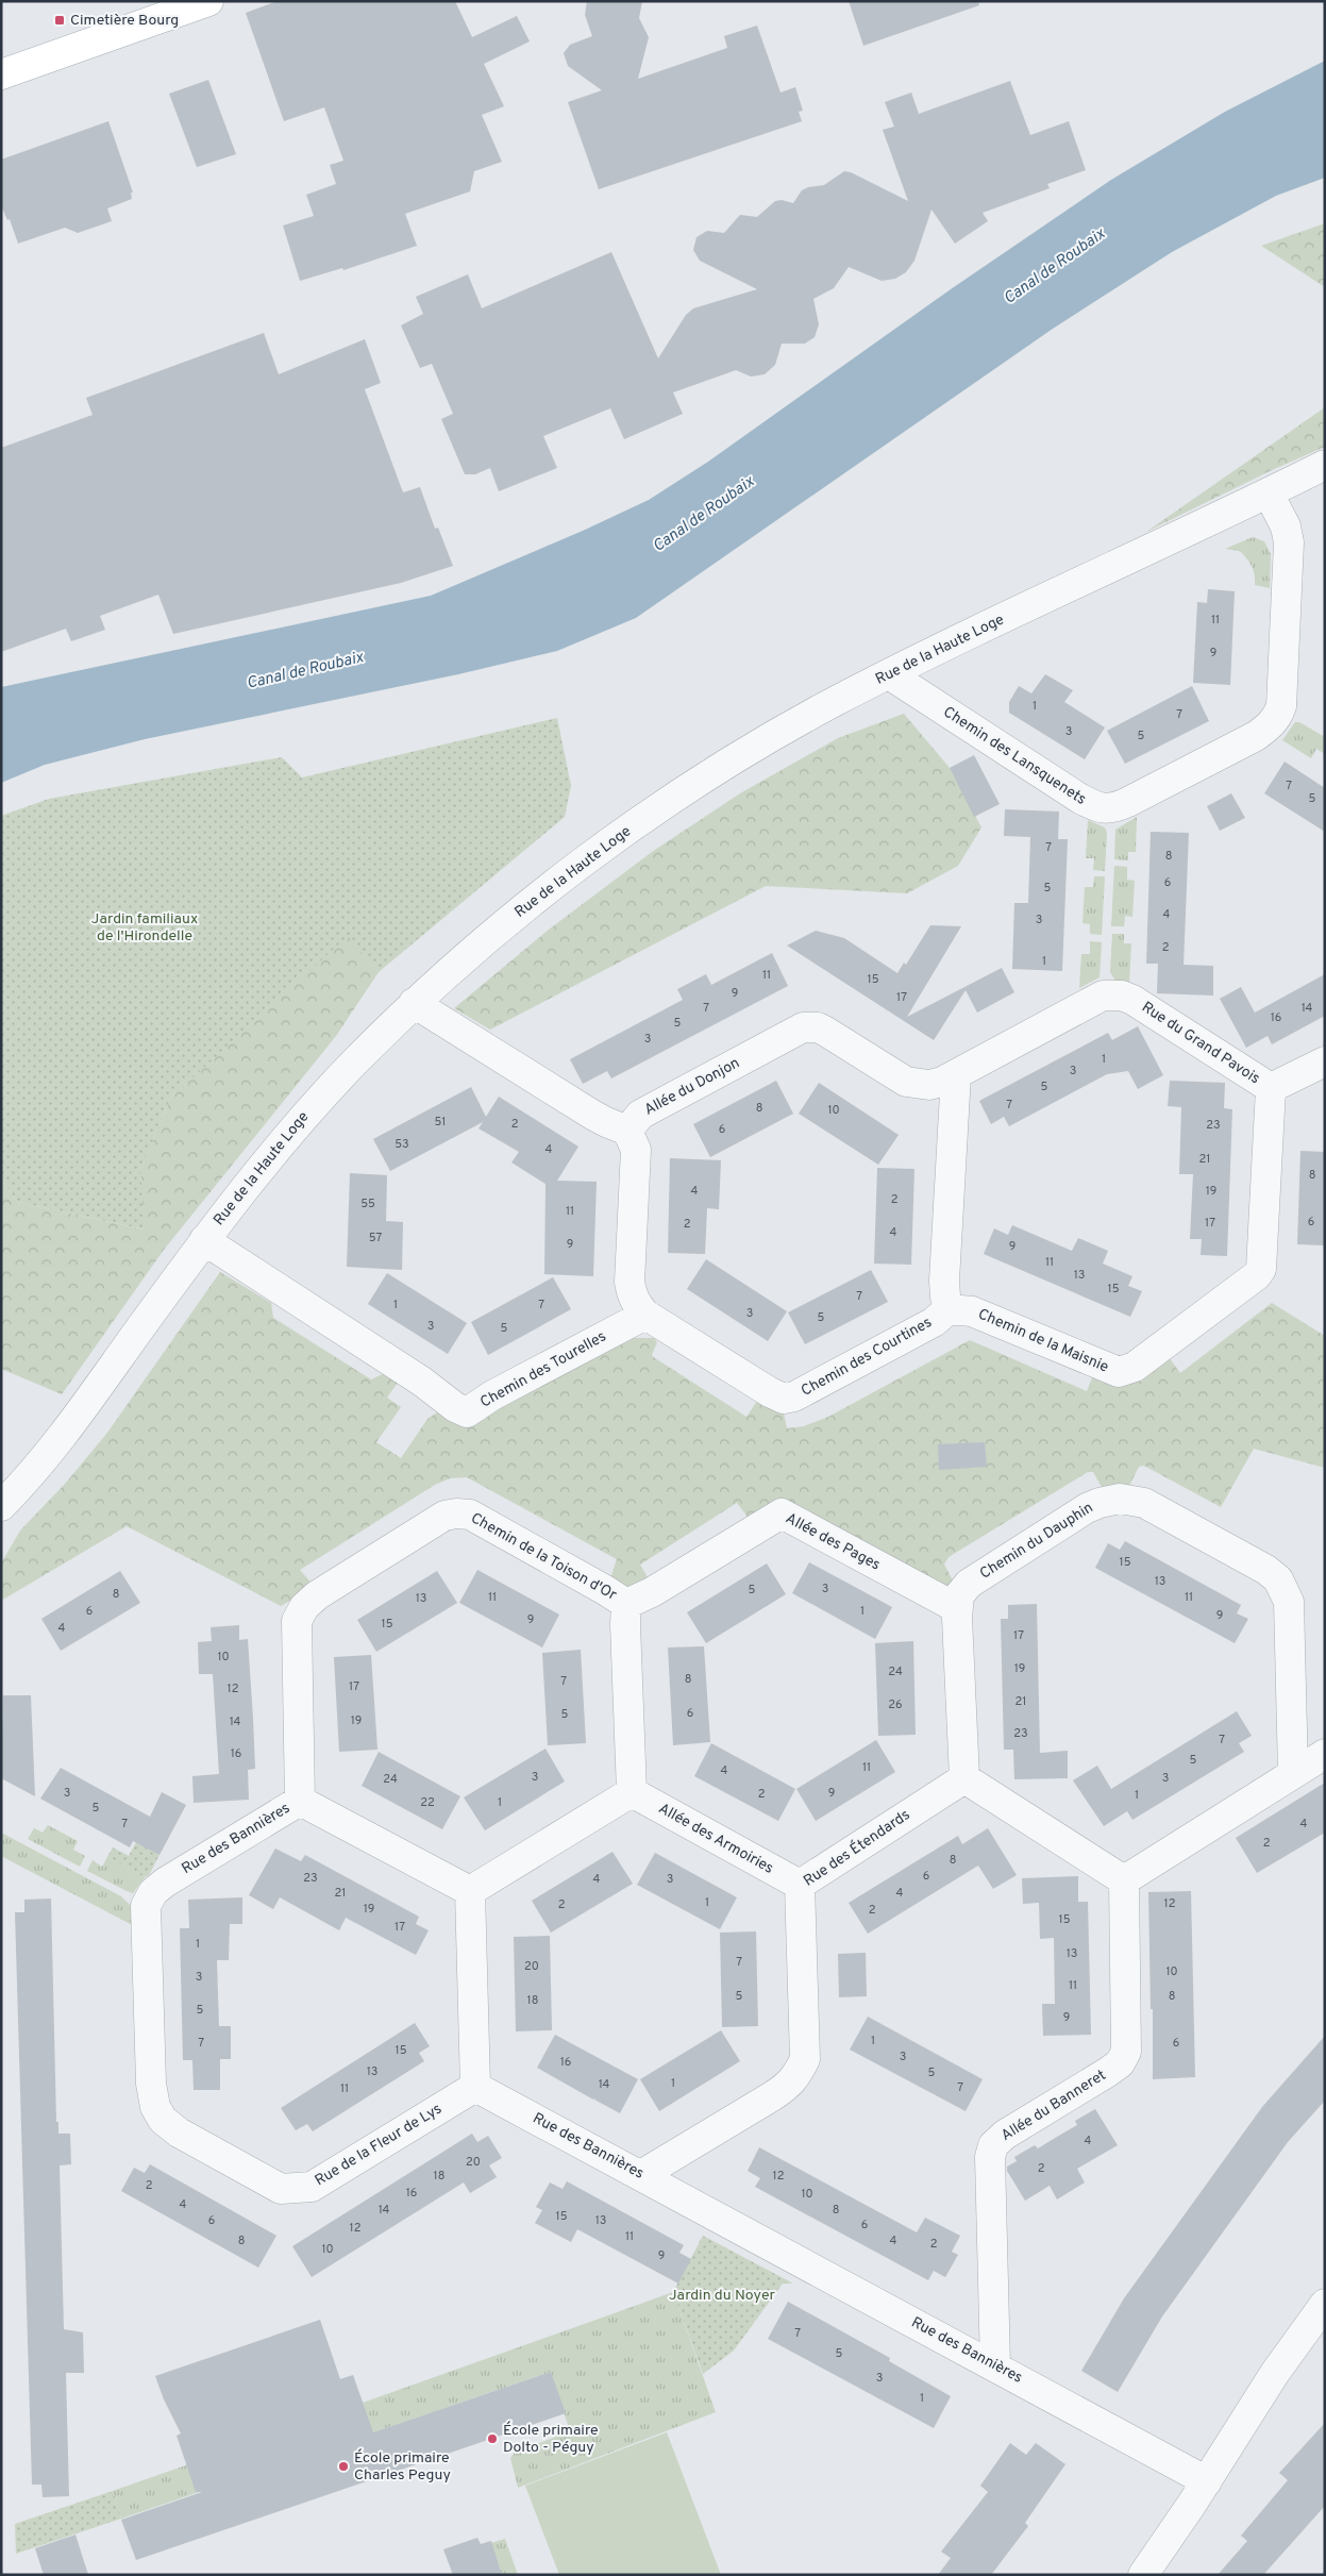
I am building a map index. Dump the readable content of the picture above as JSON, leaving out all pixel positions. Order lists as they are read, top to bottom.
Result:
{
  "streets": {
    "street": [
      "Rue de la Haute Loge",
      "Chemin des Lansquenets",
      "Rue du Grand Pavois",
      "Allée du Donjon",
      "Chemin de la Maisnie",
      "Chemin des Courtines",
      "Chemin des Tourelles",
      "Chemin du Dauphin",
      "Allée des Pages",
      "Chemin de la Toison d'Or",
      "Rue des Bannières",
      "Allée des Armoiries",
      "Rue des Étendards",
      "Allée du Banneret",
      "Rue de la Fleur de Lys"
    ]
  },
  "crossings": [
    ["Rue de la Haute Loge", "Chemin des Lansquenets"],
    ["Rue de la Haute Loge", "Chemin des Tourelles"],
    ["Rue du Grand Pavois", "Allée du Donjon"],
    ["Rue du Grand Pavois", "Chemin de la Maisnie"],
    ["Chemin de la Maisnie", "Chemin des Courtines"],
    ["Chemin des Courtines", "Chemin des Tourelles"],
    ["Chemin du Dauphin", "Allée des Pages"],
    ["Chemin du Dauphin", "Rue des Étendards"],
    ["Allée des Pages", "Chemin de la Toison d'Or"],
    ["Chemin de la Toison d'Or", "Rue des Bannières"],
    ["Chemin de la Toison d'Or", "Allée des Armoiries"],
    ["Rue des Bannières", "Rue des Étendards"],
    ["Rue des Bannières", "Allée du Banneret"],
    ["Rue des Bannières", "Rue de la Fleur de Lys"],
    ["Allée des Armoiries", "Rue des Étendards"]
  ],
  "water": ["Canal de Roubaix"],
  "parks": ["Jardin familiaux de l'Hirondelle", "Jardin du Noyer"],
  "places": {
    "transit": ["Cimetière Bourg"],
    "other": ["École primaire Dolto - Péguy", "École primaire Charles Peguy"]
  },
  "house_numbers": [
    "11",
    "9",
    "1",
    "7",
    "3",
    "5",
    "7",
    "5",
    "7",
    "8",
    "6",
    "5",
    "4",
    "3",
    "2",
    "1",
    "11",
    "15",
    "9",
    "17",
    "7",
    "14",
    "16",
    "5",
    "3",
    "1",
    "3",
    "5",
    "7",
    "8",
    "10",
    "51",
    "2",
    "23",
    "6",
    "53",
    "4",
    "21",
    "8",
    "4",
    "19",
    "2",
    "55",
    "11",
    "6",
    "17",
    "2",
    "4",
    "57",
    "9",
    "9",
    "11",
    "13",
    "15",
    "7",
    "1",
    "7",
    "3",
    "5",
    "3",
    "5",
    "15",
    "13",
    "3",
    "5",
    "8",
    "11",
    "11",
    "13",
    "6",
    "1",
    "9",
    "9",
    "15",
    "4",
    "17",
    "10",
    "19",
    "24",
    "8",
    "7",
    "17",
    "12",
    "21",
    "26",
    "6",
    "5",
    "19",
    "14",
    "23",
    "7",
    "16",
    "5",
    "11",
    "4",
    "3",
    "3",
    "24",
    "3",
    "9",
    "2",
    "1",
    "22",
    "1",
    "5",
    "7",
    "4",
    "2",
    "8",
    "6",
    "23",
    "4",
    "3",
    "21",
    "4",
    "1",
    "12",
    "2",
    "19",
    "2",
    "15",
    "17",
    "1",
    "13",
    "7",
    "20",
    "10",
    "3",
    "11",
    "5",
    "8",
    "18",
    "5",
    "9",
    "1",
    "7",
    "6",
    "15",
    "3",
    "16",
    "13",
    "5",
    "1",
    "14",
    "7",
    "11",
    "4",
    "20",
    "2",
    "18",
    "12",
    "2",
    "16",
    "10",
    "4",
    "14",
    "8",
    "15",
    "6",
    "13",
    "6",
    "12",
    "11",
    "8",
    "4",
    "2",
    "10",
    "9",
    "7",
    "5",
    "3",
    "1"
  ]
}
